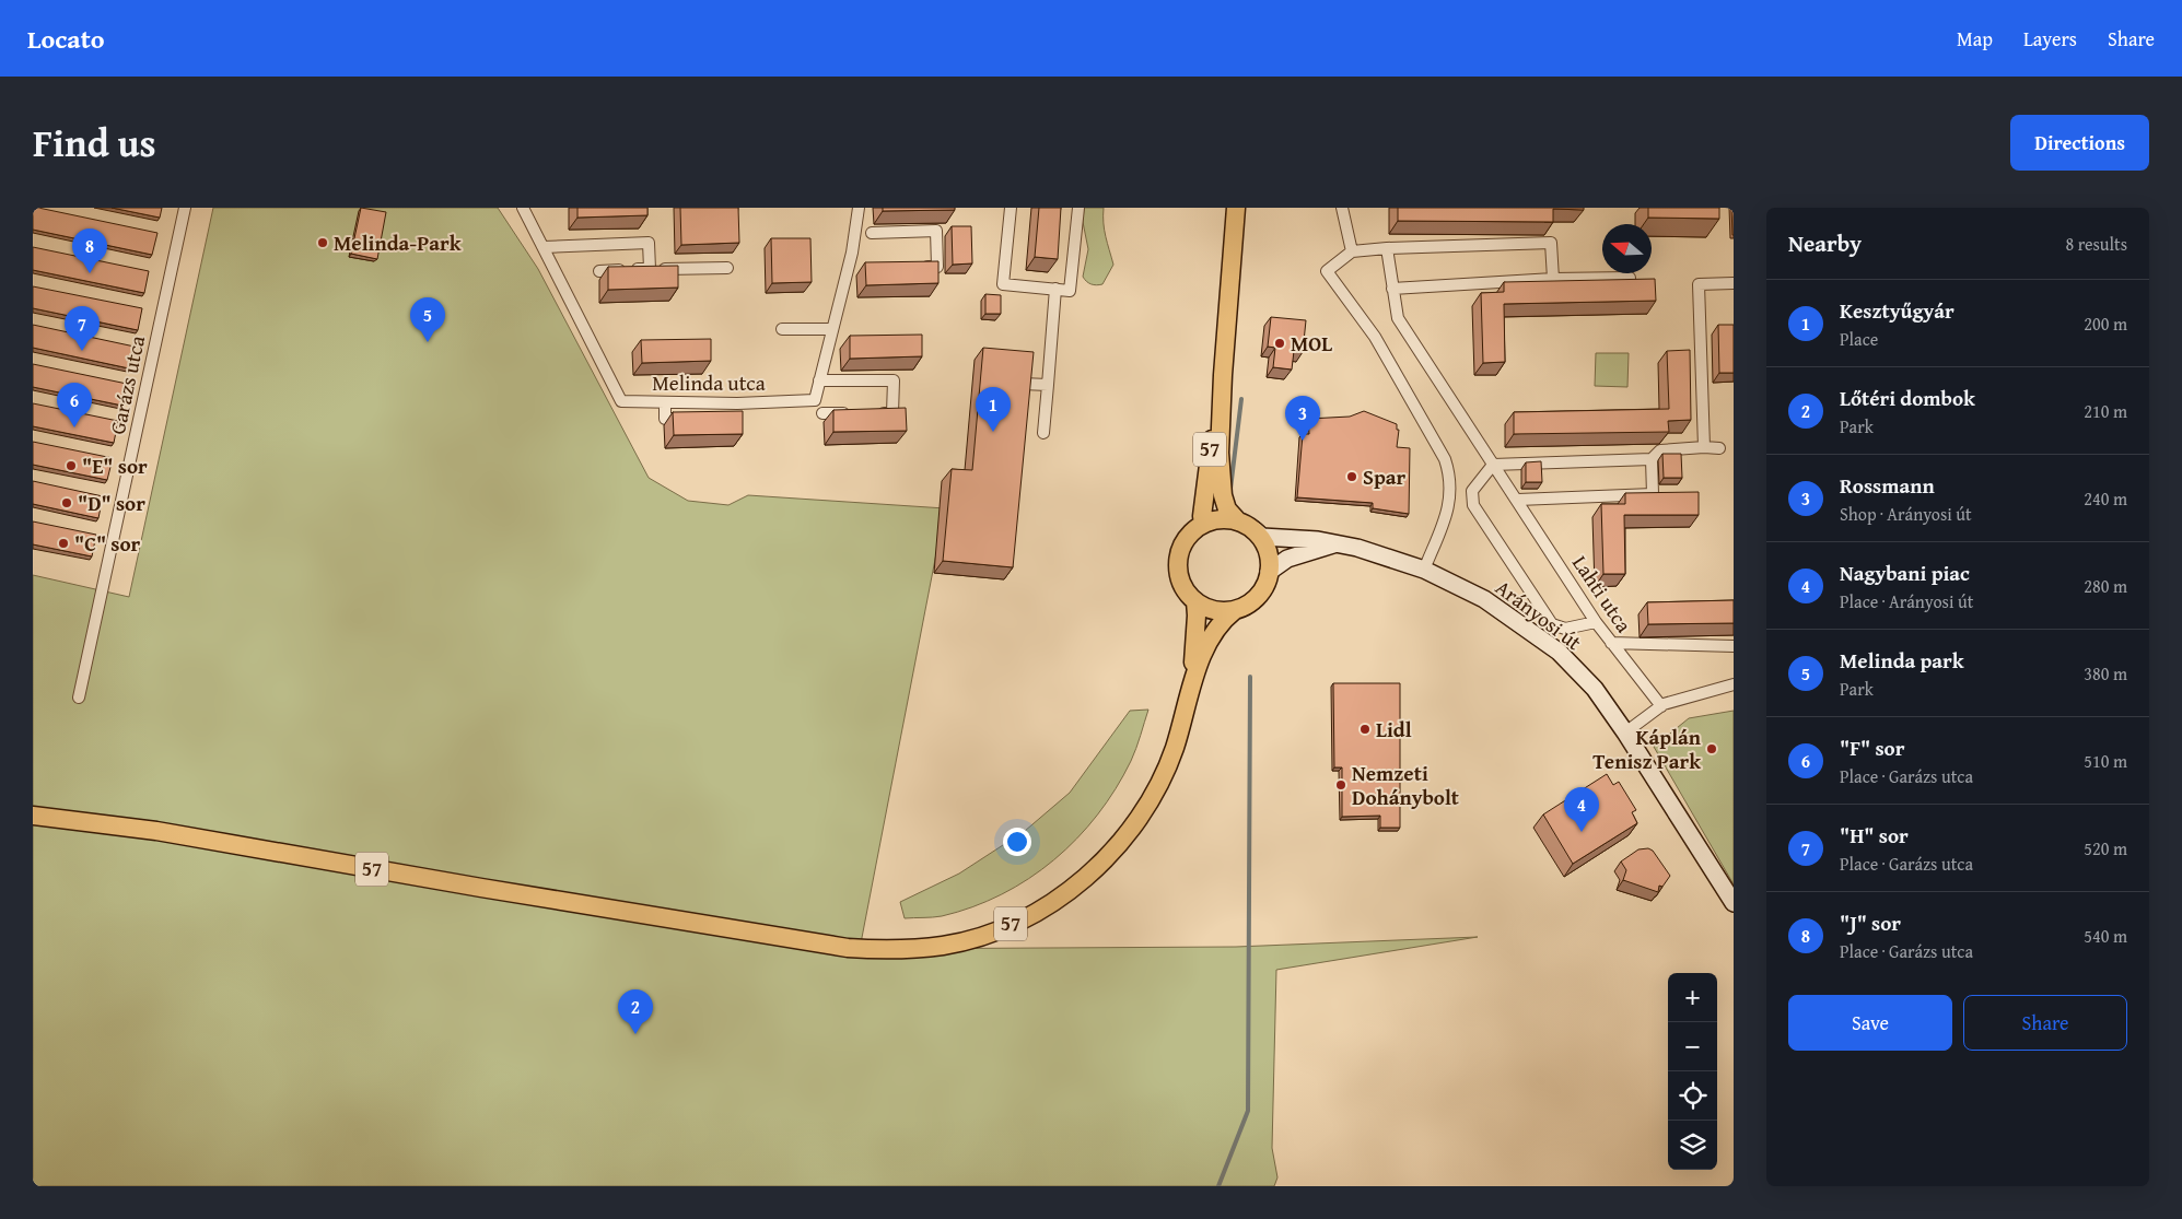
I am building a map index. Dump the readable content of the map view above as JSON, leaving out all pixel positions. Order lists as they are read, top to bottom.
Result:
{
  "streets": {
    "main road": ["57", "Arányosi út"],
    "street": ["Melinda utca", "Garázs utca", "Lahti utca"]
  },
  "crossings": [
    ["57", "Arányosi út"]
  ],
  "places": [
    "Melinda-Park",
    "MOL",
    "\"E\" sor",
    "Spar",
    "\"D\" sor",
    "\"C\" sor",
    "Lidl",
    "Káplán Tenisz Park",
    "Nemzeti Dohánybolt"
  ],
  "north": "left",
  "page": {
    "header": "Locato",
    "nav": ["Map", "Layers", "Share"],
    "title": "Find us",
    "buttons": [
      "Directions",
      ["Save", "Share"]
    ],
    "heading": ["Nearby", "8 results"],
    "pins": [
      "8",
      "5",
      "7",
      "6",
      "1",
      "3",
      "4",
      "2"
    ],
    "list": [
      {
        "mark": "1",
        "name": "Kesztyűgyár",
        "note": "Place",
        "value": "200 m"
      },
      {
        "mark": "2",
        "name": "Lőtéri dombok",
        "note": "Park",
        "value": "210 m"
      },
      {
        "mark": "3",
        "name": "Rossmann",
        "note": "Shop · Arányosi út",
        "value": "240 m"
      },
      {
        "mark": "4",
        "name": "Nagybani piac",
        "note": "Place · Arányosi út",
        "value": "280 m"
      },
      {
        "mark": "5",
        "name": "Melinda park",
        "note": "Park",
        "value": "380 m"
      },
      {
        "mark": "6",
        "name": "\"F\" sor",
        "note": "Place · Garázs utca",
        "value": "510 m"
      },
      {
        "mark": "7",
        "name": "\"H\" sor",
        "note": "Place · Garázs utca",
        "value": "520 m"
      },
      {
        "mark": "8",
        "name": "\"J\" sor",
        "note": "Place · Garázs utca",
        "value": "540 m"
      }
    ],
    "map_buttons": ["+", "−"]
  }
}
